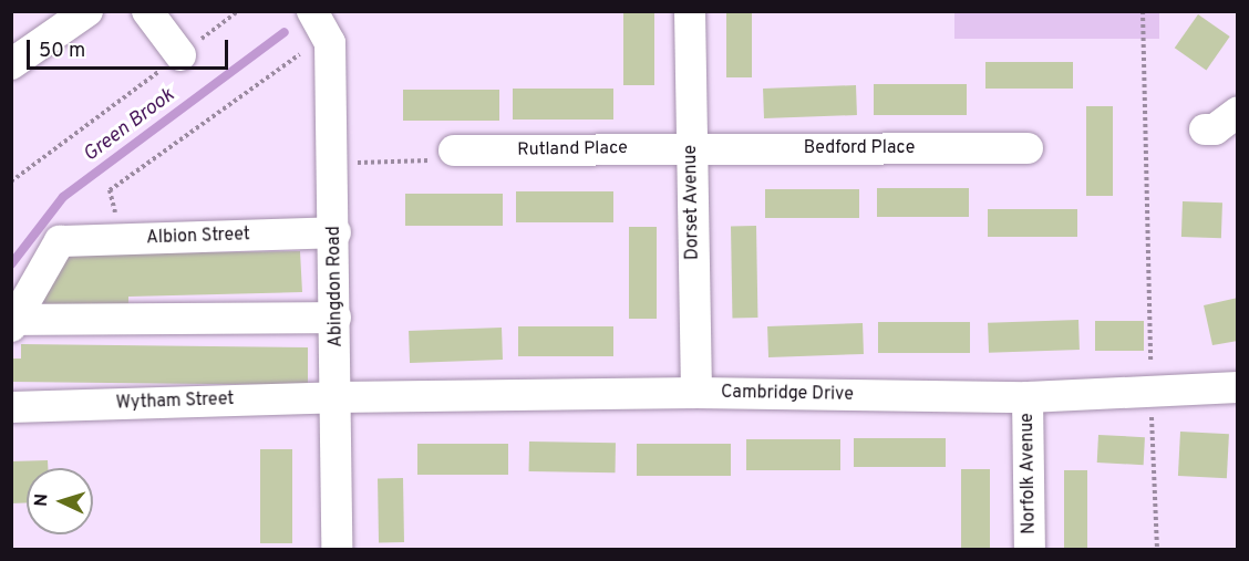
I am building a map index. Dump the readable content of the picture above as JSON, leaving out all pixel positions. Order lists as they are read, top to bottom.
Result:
{
  "streets": {
    "street": [
      "Bedford Place",
      "Rutland Place",
      "Dorset Avenue",
      "Albion Street",
      "Abingdon Road",
      "Cambridge Drive",
      "Wytham Street",
      "Norfolk Avenue"
    ]
  },
  "crossings": [
    ["Bedford Place", "Rutland Place"],
    ["Bedford Place", "Dorset Avenue"],
    ["Rutland Place", "Dorset Avenue"],
    ["Dorset Avenue", "Cambridge Drive"],
    ["Albion Street", "Abingdon Road"],
    ["Abingdon Road", "Cambridge Drive"],
    ["Abingdon Road", "Wytham Street"],
    ["Cambridge Drive", "Wytham Street"],
    ["Cambridge Drive", "Norfolk Avenue"]
  ],
  "water": ["Green Brook"],
  "scale_bar": "50 m",
  "north": "left"
}
